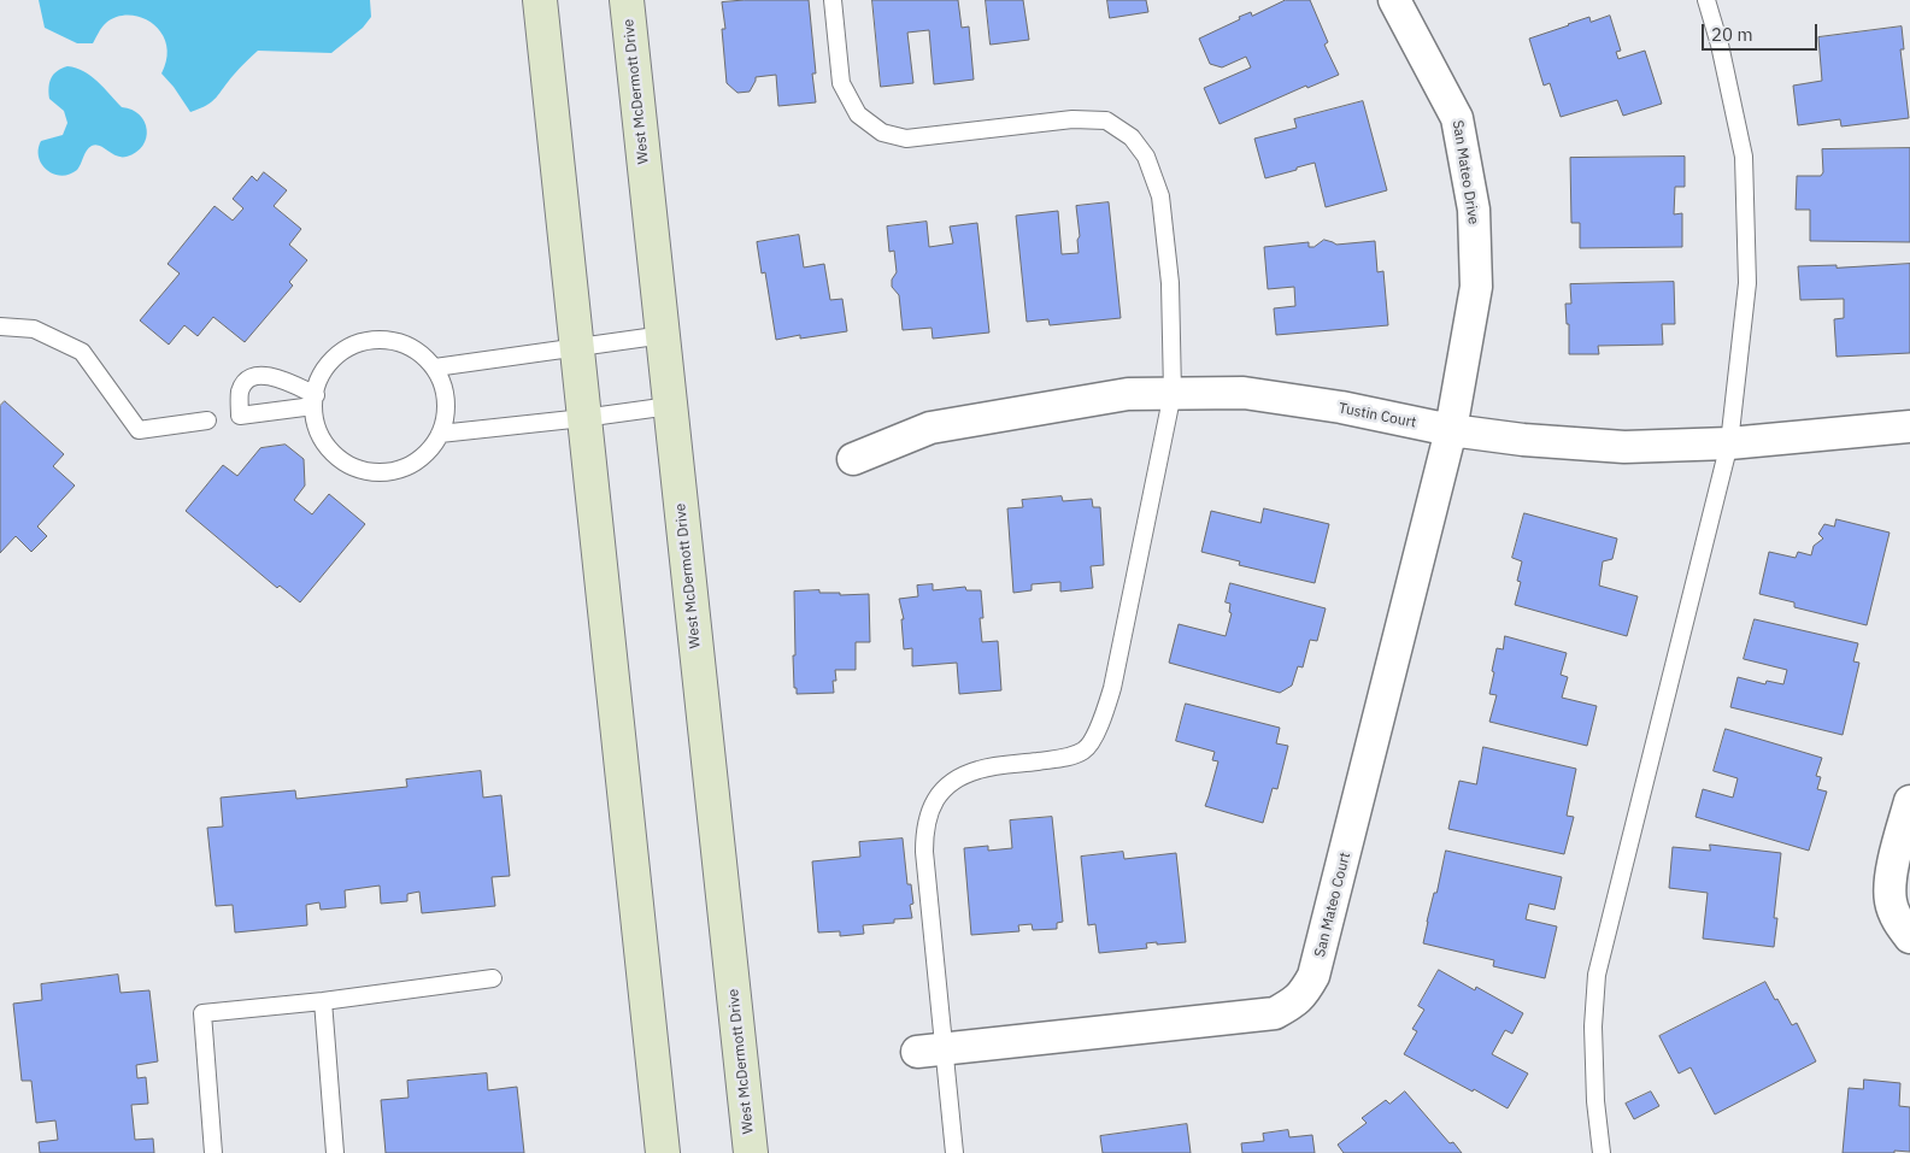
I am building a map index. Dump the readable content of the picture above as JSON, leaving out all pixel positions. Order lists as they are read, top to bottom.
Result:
{
  "streets": {
    "main road": ["West McDermott Drive"],
    "street": ["San Mateo Drive", "Tustin Court", "San Mateo Court"]
  },
  "crossings": [
    ["San Mateo Drive", "Tustin Court"],
    ["San Mateo Drive", "San Mateo Court"],
    ["Tustin Court", "San Mateo Court"]
  ],
  "scale_bar": "20 m"
}
